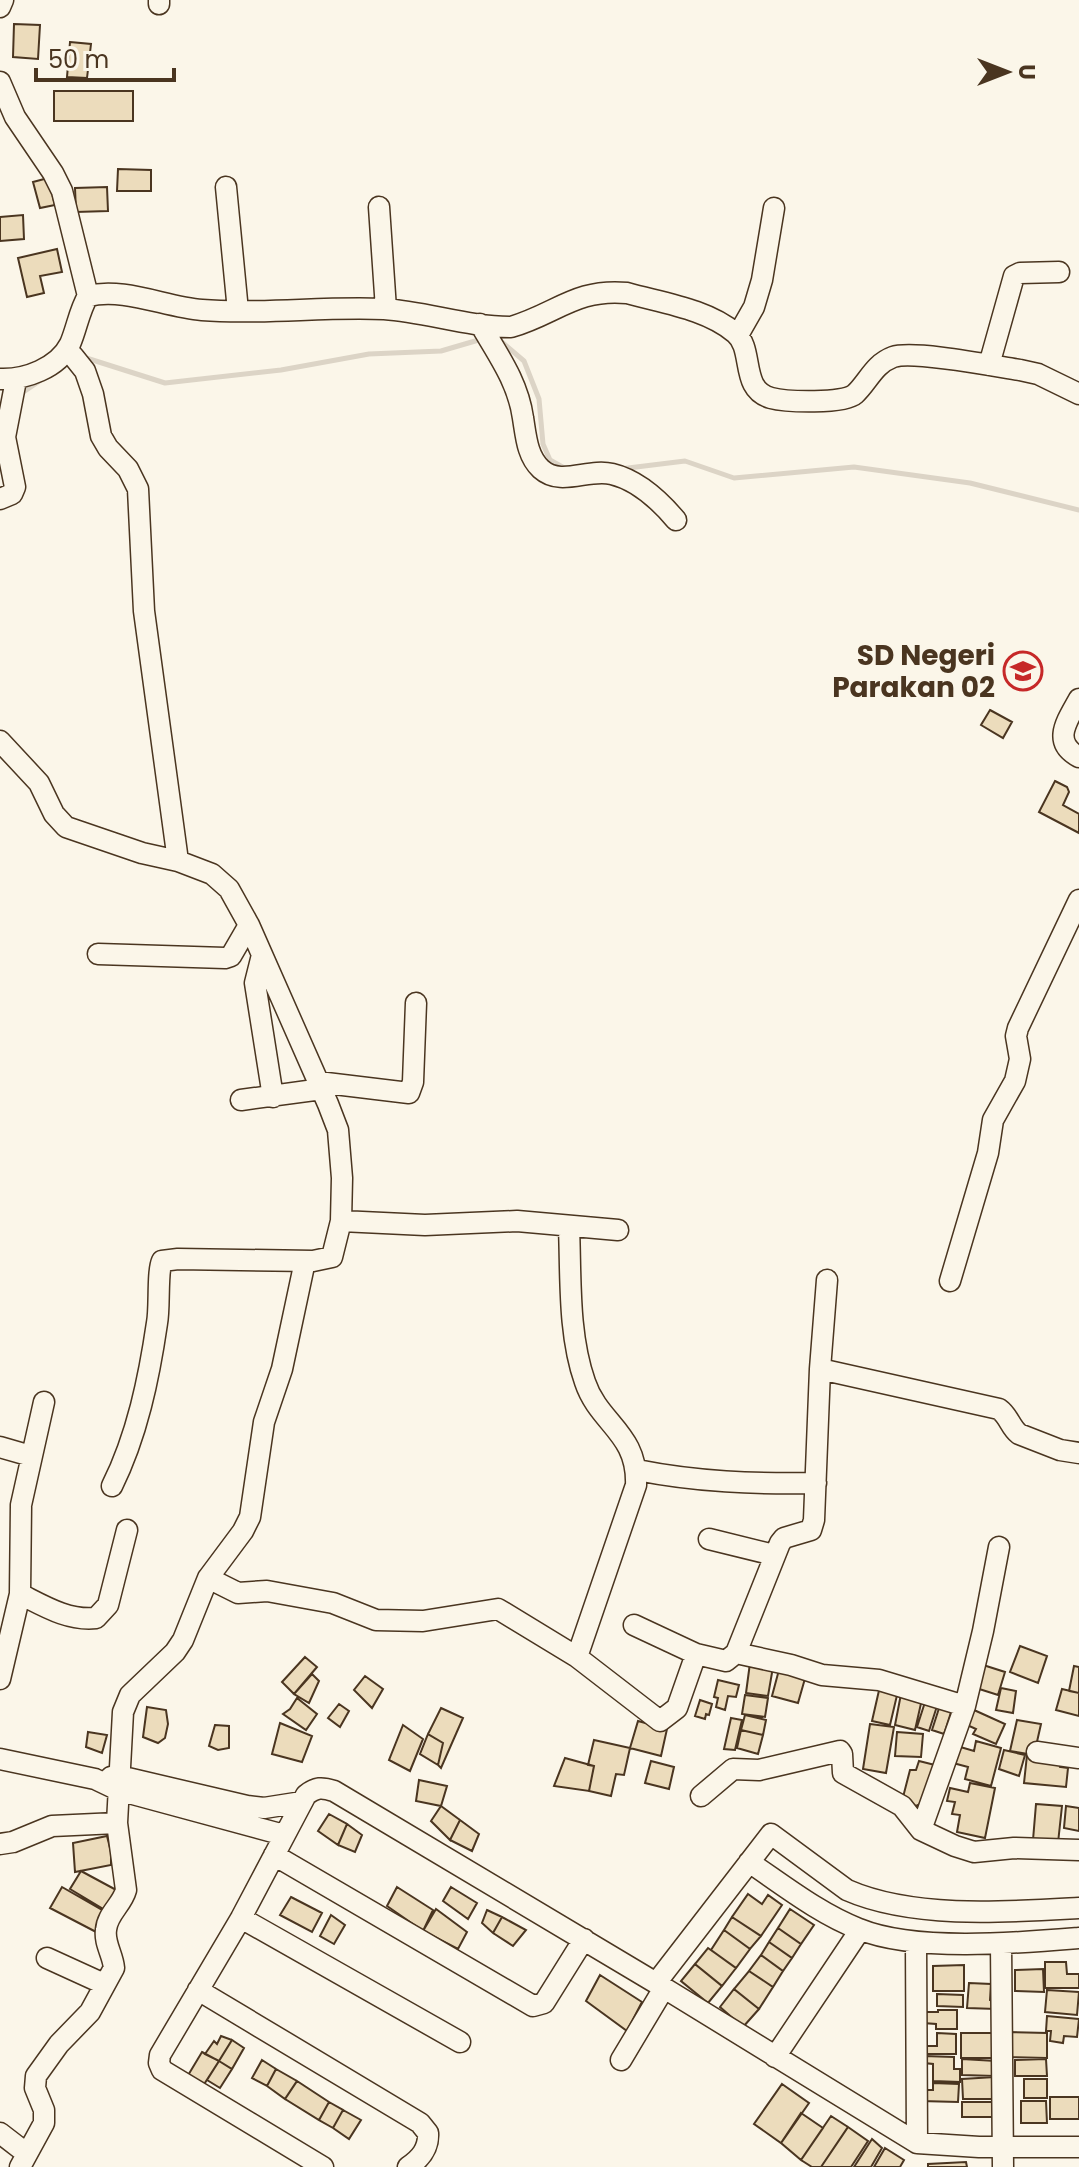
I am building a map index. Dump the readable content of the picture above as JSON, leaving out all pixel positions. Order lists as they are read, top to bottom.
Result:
{
  "places": {
    "school or university": ["SD Negeri Parakan 02"]
  },
  "scale_bar": "50 m",
  "north": "right"
}
